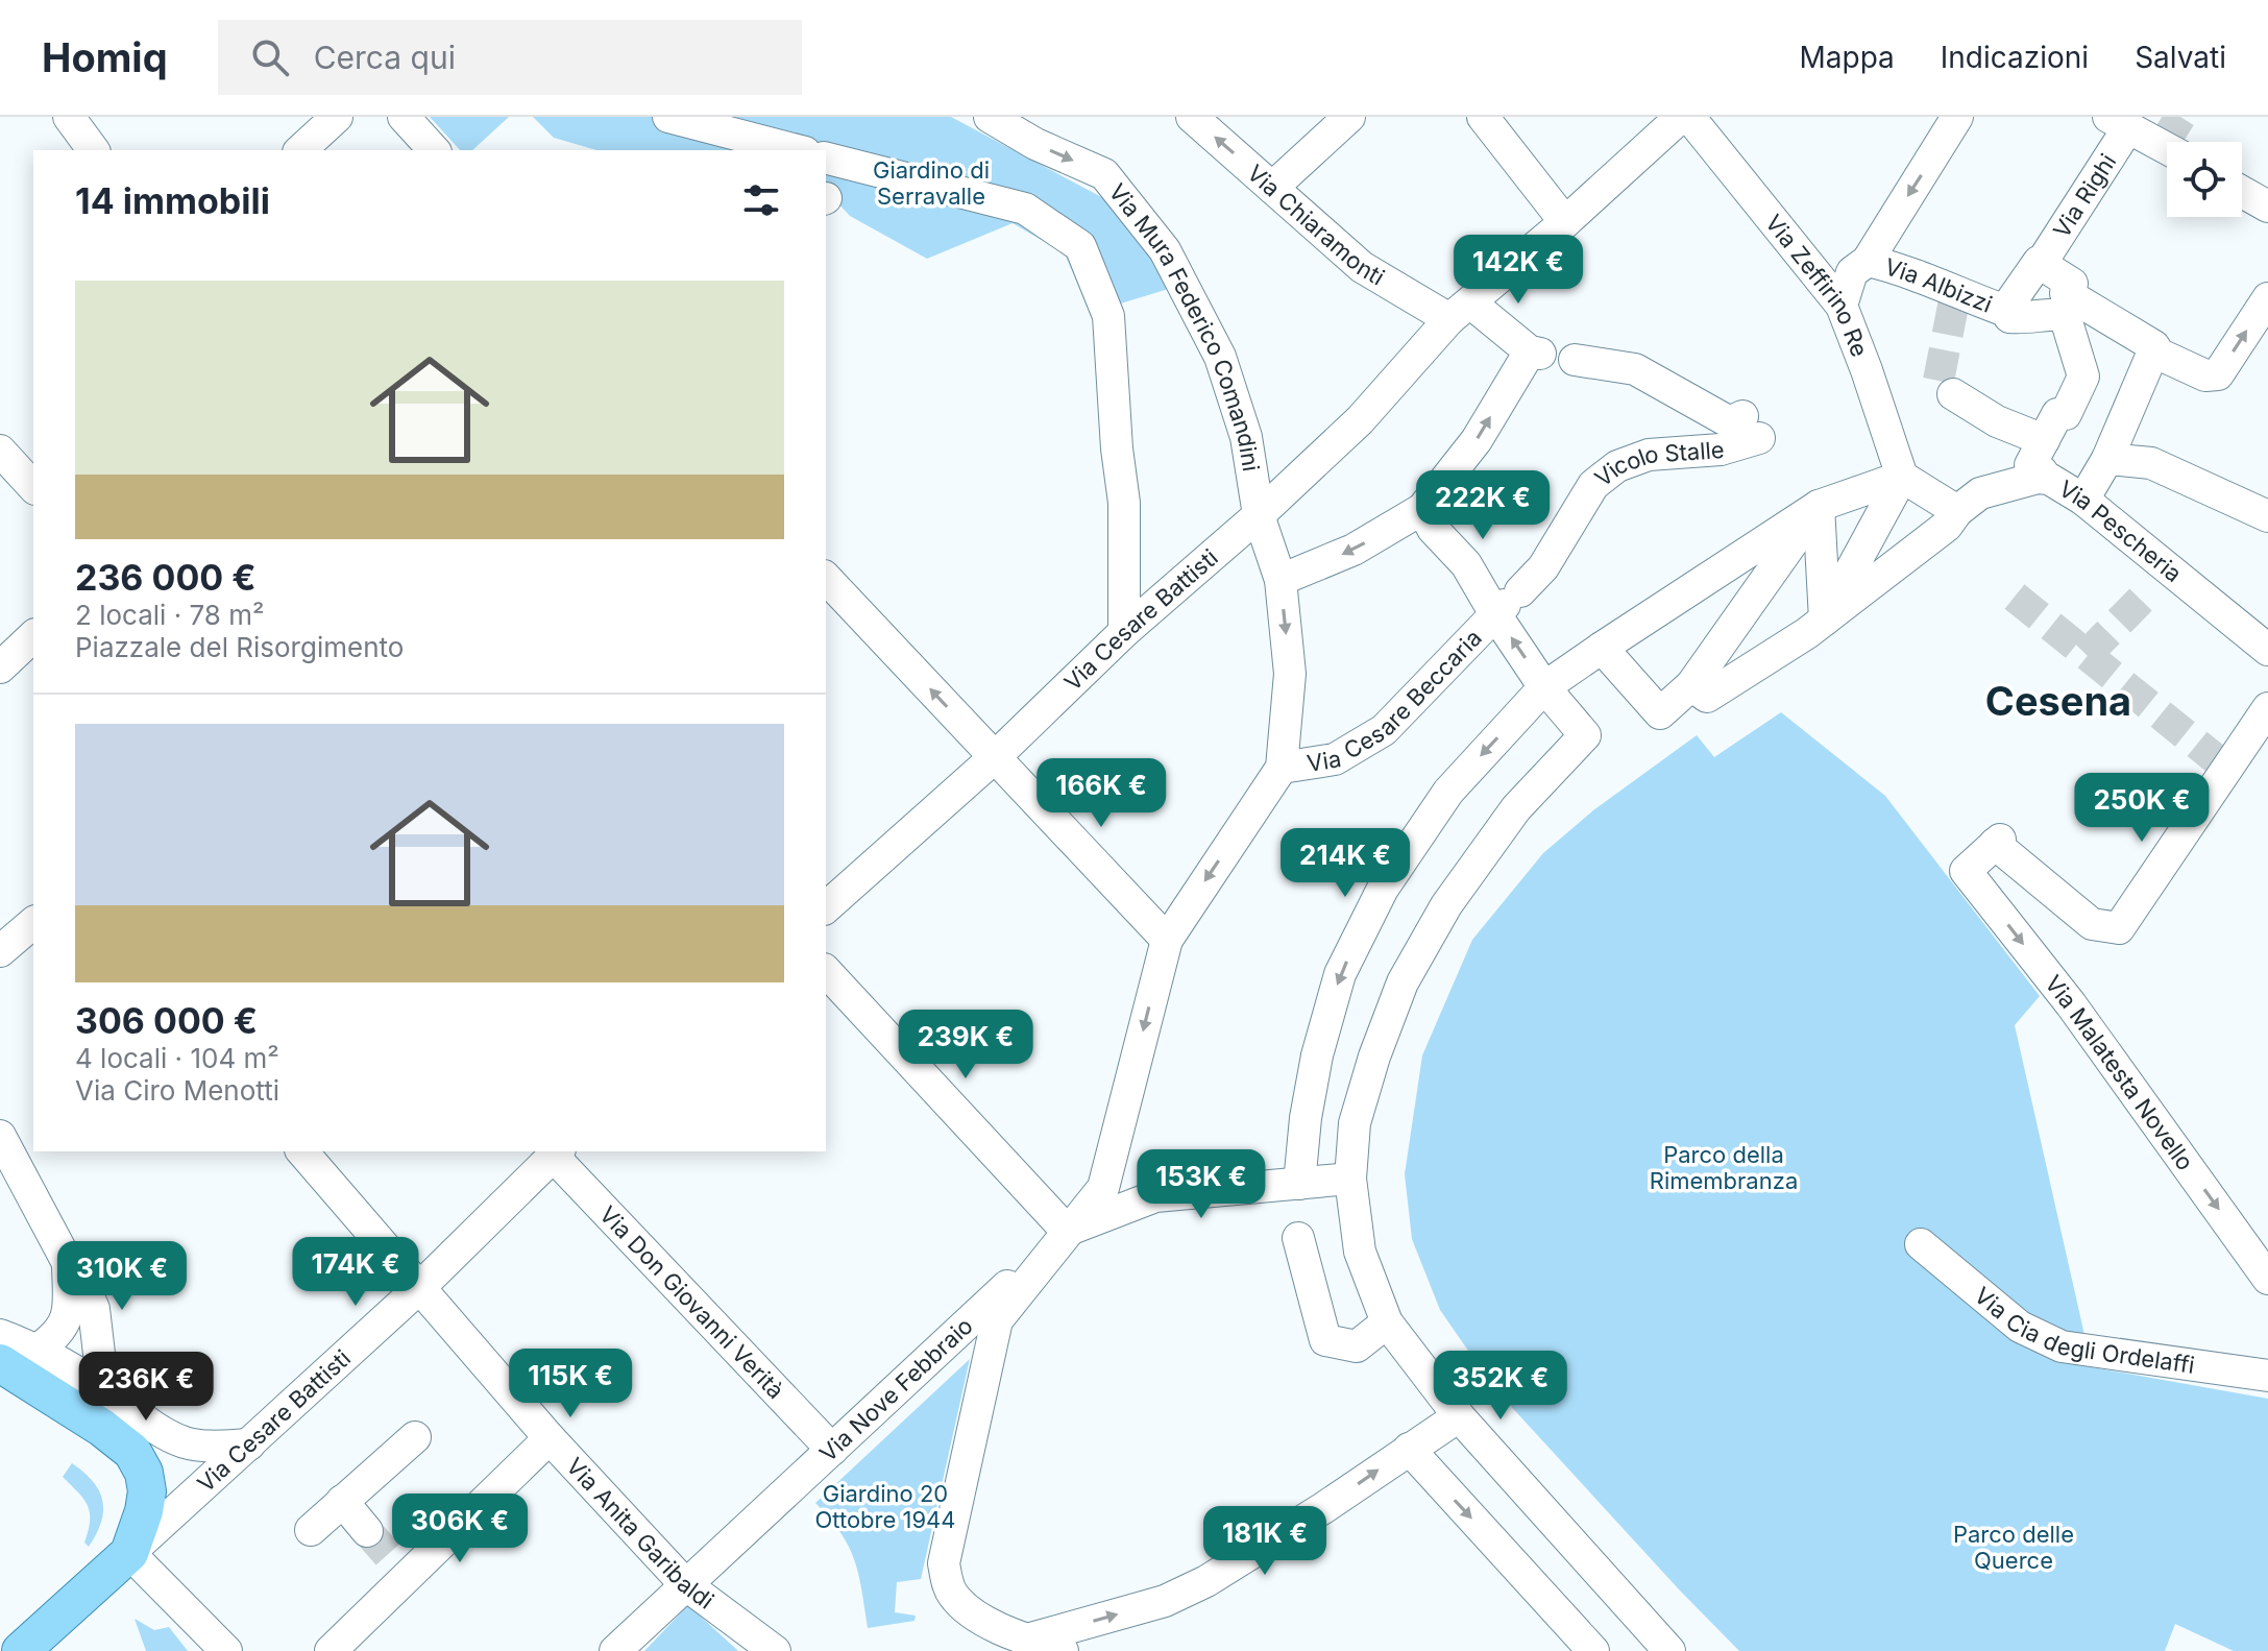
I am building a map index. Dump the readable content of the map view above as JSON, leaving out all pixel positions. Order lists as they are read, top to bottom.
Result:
{
  "streets": {
    "street": [
      "Via Righi",
      "Via Chiaramonti",
      "Via Albizzi",
      "Via Zeffirino Re",
      "Via Mura Federico Comandini",
      "Vicolo Stalle",
      "Via Pescheria",
      "Via Cesare Battisti",
      "Via Cesare Beccaria",
      "Via Malatesta Novello",
      "Via Don Giovanni Verità",
      "Via Cia degli Ordelaffi",
      "Via Nove Febbraio",
      "Via Anita Garibaldi"
    ]
  },
  "crossings": [
    ["Via Righi", "Via Albizzi"],
    ["Via Chiaramonti", "Via Cesare Battisti"],
    ["Via Mura Federico Comandini", "Via Cesare Battisti"],
    ["Via Mura Federico Comandini", "Via Cesare Beccaria"],
    ["Vicolo Stalle", "Via Cesare Beccaria"],
    ["Via Cesare Battisti", "Via Don Giovanni Verità"],
    ["Via Cesare Battisti", "Via Anita Garibaldi"],
    ["Via Don Giovanni Verità", "Via Nove Febbraio"],
    ["Via Nove Febbraio", "Via Anita Garibaldi"]
  ],
  "one_way": ["Via Mura Federico Comandini"],
  "districts": ["Cesena"],
  "parks": [
    "Giardino di Serravalle",
    "Parco della Rimembranza",
    "Giardino 20 Ottobre 1944",
    "Parco delle Querce"
  ],
  "page": {
    "header": "Homiq",
    "search": "Cerca qui",
    "nav": ["Mappa", "Indicazioni", "Salvati"],
    "heading": "14 immobili",
    "price": [
      "142K €",
      "222K €",
      "166K €",
      "250K €",
      "214K €",
      "239K €",
      "153K €",
      "174K €",
      "310K €",
      "115K €",
      "352K €",
      "236K €",
      "306K €",
      "181K €"
    ],
    "list": [
      {
        "name": "236 000 €",
        "note": "2 locali · 78 m² · Piazzale del Risorgimento"
      },
      {
        "name": "306 000 €",
        "note": "4 locali · 104 m² · Via Ciro Menotti"
      }
    ]
  }
}
